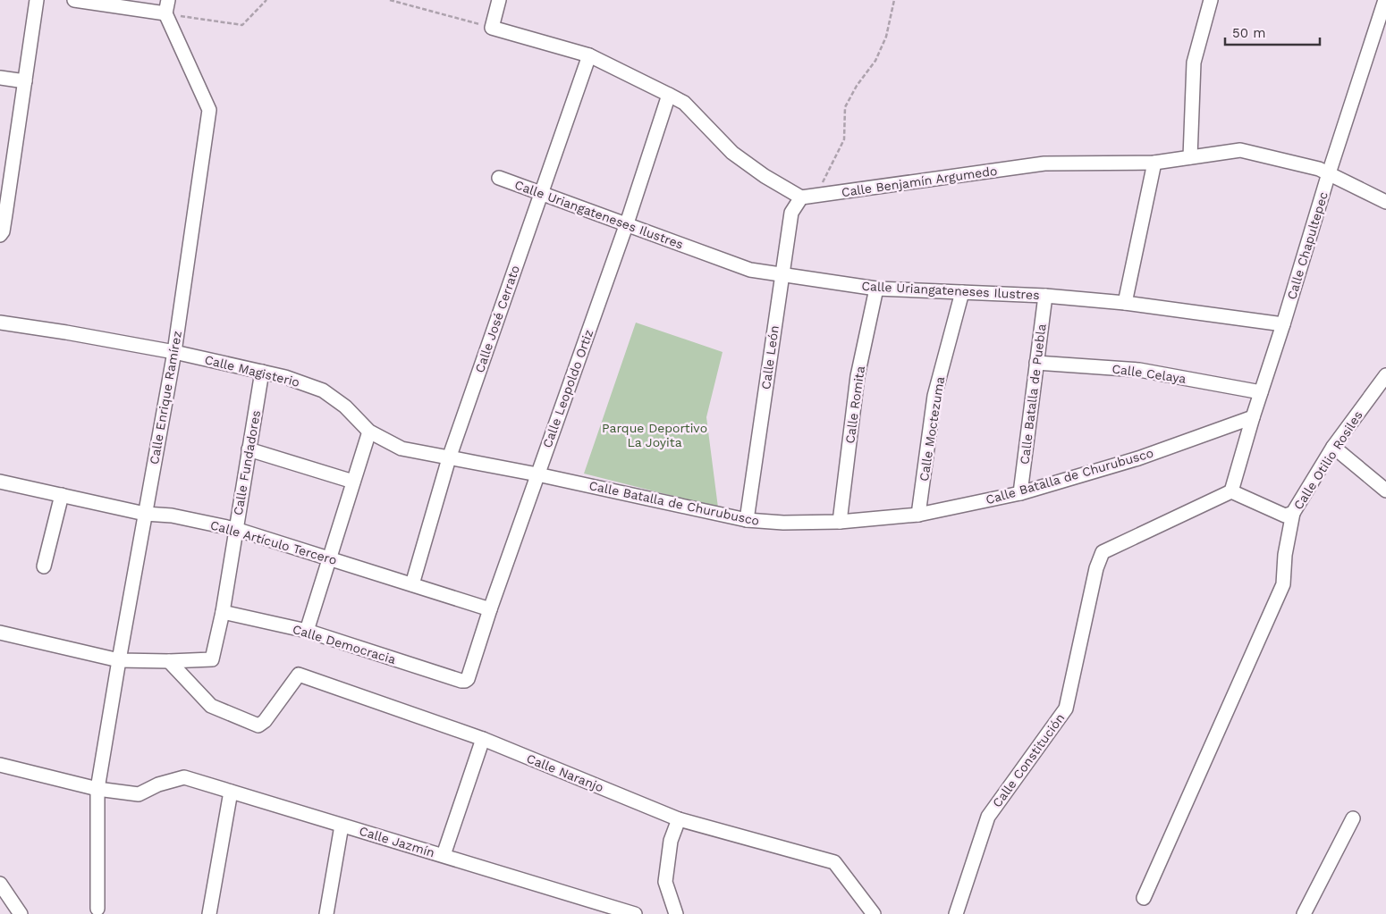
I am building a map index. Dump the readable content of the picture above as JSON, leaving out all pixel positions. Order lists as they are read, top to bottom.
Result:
{
  "streets": {
    "street": [
      "Calle Benjamín Argumedo",
      "Calle Uriangateneses Ilustres",
      "Calle Chapultepec",
      "Calle José Cerrato",
      "Calle León",
      "Calle Magisterio",
      "Calle Celaya",
      "Calle Leopoldo Ortiz",
      "Calle Batalla de Puebla",
      "Calle Enrique Ramírez",
      "Calle Romita",
      "Calle Moctezuma",
      "Calle Otilio Rosiles",
      "Calle Fundadores",
      "Calle Batalla de Churubusco",
      "Calle Artículo Tercero",
      "Calle Democracia",
      "Calle Constitución",
      "Calle Naranjo",
      "Calle Jazmín"
    ]
  },
  "crossings": [
    ["Calle Benjamín Argumedo", "Calle Chapultepec"],
    ["Calle Benjamín Argumedo", "Calle León"],
    ["Calle Uriangateneses Ilustres", "Calle Chapultepec"],
    ["Calle Uriangateneses Ilustres", "Calle José Cerrato"],
    ["Calle Uriangateneses Ilustres", "Calle León"],
    ["Calle Uriangateneses Ilustres", "Calle Leopoldo Ortiz"],
    ["Calle Uriangateneses Ilustres", "Calle Batalla de Puebla"],
    ["Calle Uriangateneses Ilustres", "Calle Romita"],
    ["Calle Uriangateneses Ilustres", "Calle Moctezuma"],
    ["Calle Chapultepec", "Calle Celaya"],
    ["Calle Chapultepec", "Calle Otilio Rosiles"],
    ["Calle Chapultepec", "Calle Batalla de Churubusco"],
    ["Calle Chapultepec", "Calle Constitución"],
    ["Calle José Cerrato", "Calle Magisterio"],
    ["Calle José Cerrato", "Calle Artículo Tercero"],
    ["Calle León", "Calle Batalla de Churubusco"],
    ["Calle Magisterio", "Calle Leopoldo Ortiz"],
    ["Calle Magisterio", "Calle Enrique Ramírez"],
    ["Calle Magisterio", "Calle Fundadores"],
    ["Calle Magisterio", "Calle Batalla de Churubusco"],
    ["Calle Celaya", "Calle Batalla de Puebla"],
    ["Calle Leopoldo Ortiz", "Calle Batalla de Churubusco"],
    ["Calle Leopoldo Ortiz", "Calle Artículo Tercero"],
    ["Calle Leopoldo Ortiz", "Calle Democracia"],
    ["Calle Batalla de Puebla", "Calle Batalla de Churubusco"],
    ["Calle Enrique Ramírez", "Calle Artículo Tercero"],
    ["Calle Enrique Ramírez", "Calle Jazmín"],
    ["Calle Romita", "Calle Batalla de Churubusco"],
    ["Calle Moctezuma", "Calle Batalla de Churubusco"],
    ["Calle Otilio Rosiles", "Calle Constitución"],
    ["Calle Fundadores", "Calle Artículo Tercero"],
    ["Calle Fundadores", "Calle Democracia"],
    ["Calle Fundadores", "Calle Naranjo"]
  ],
  "parks": ["Parque Deportivo La Joyita"],
  "scale_bar": "50 m"
}
